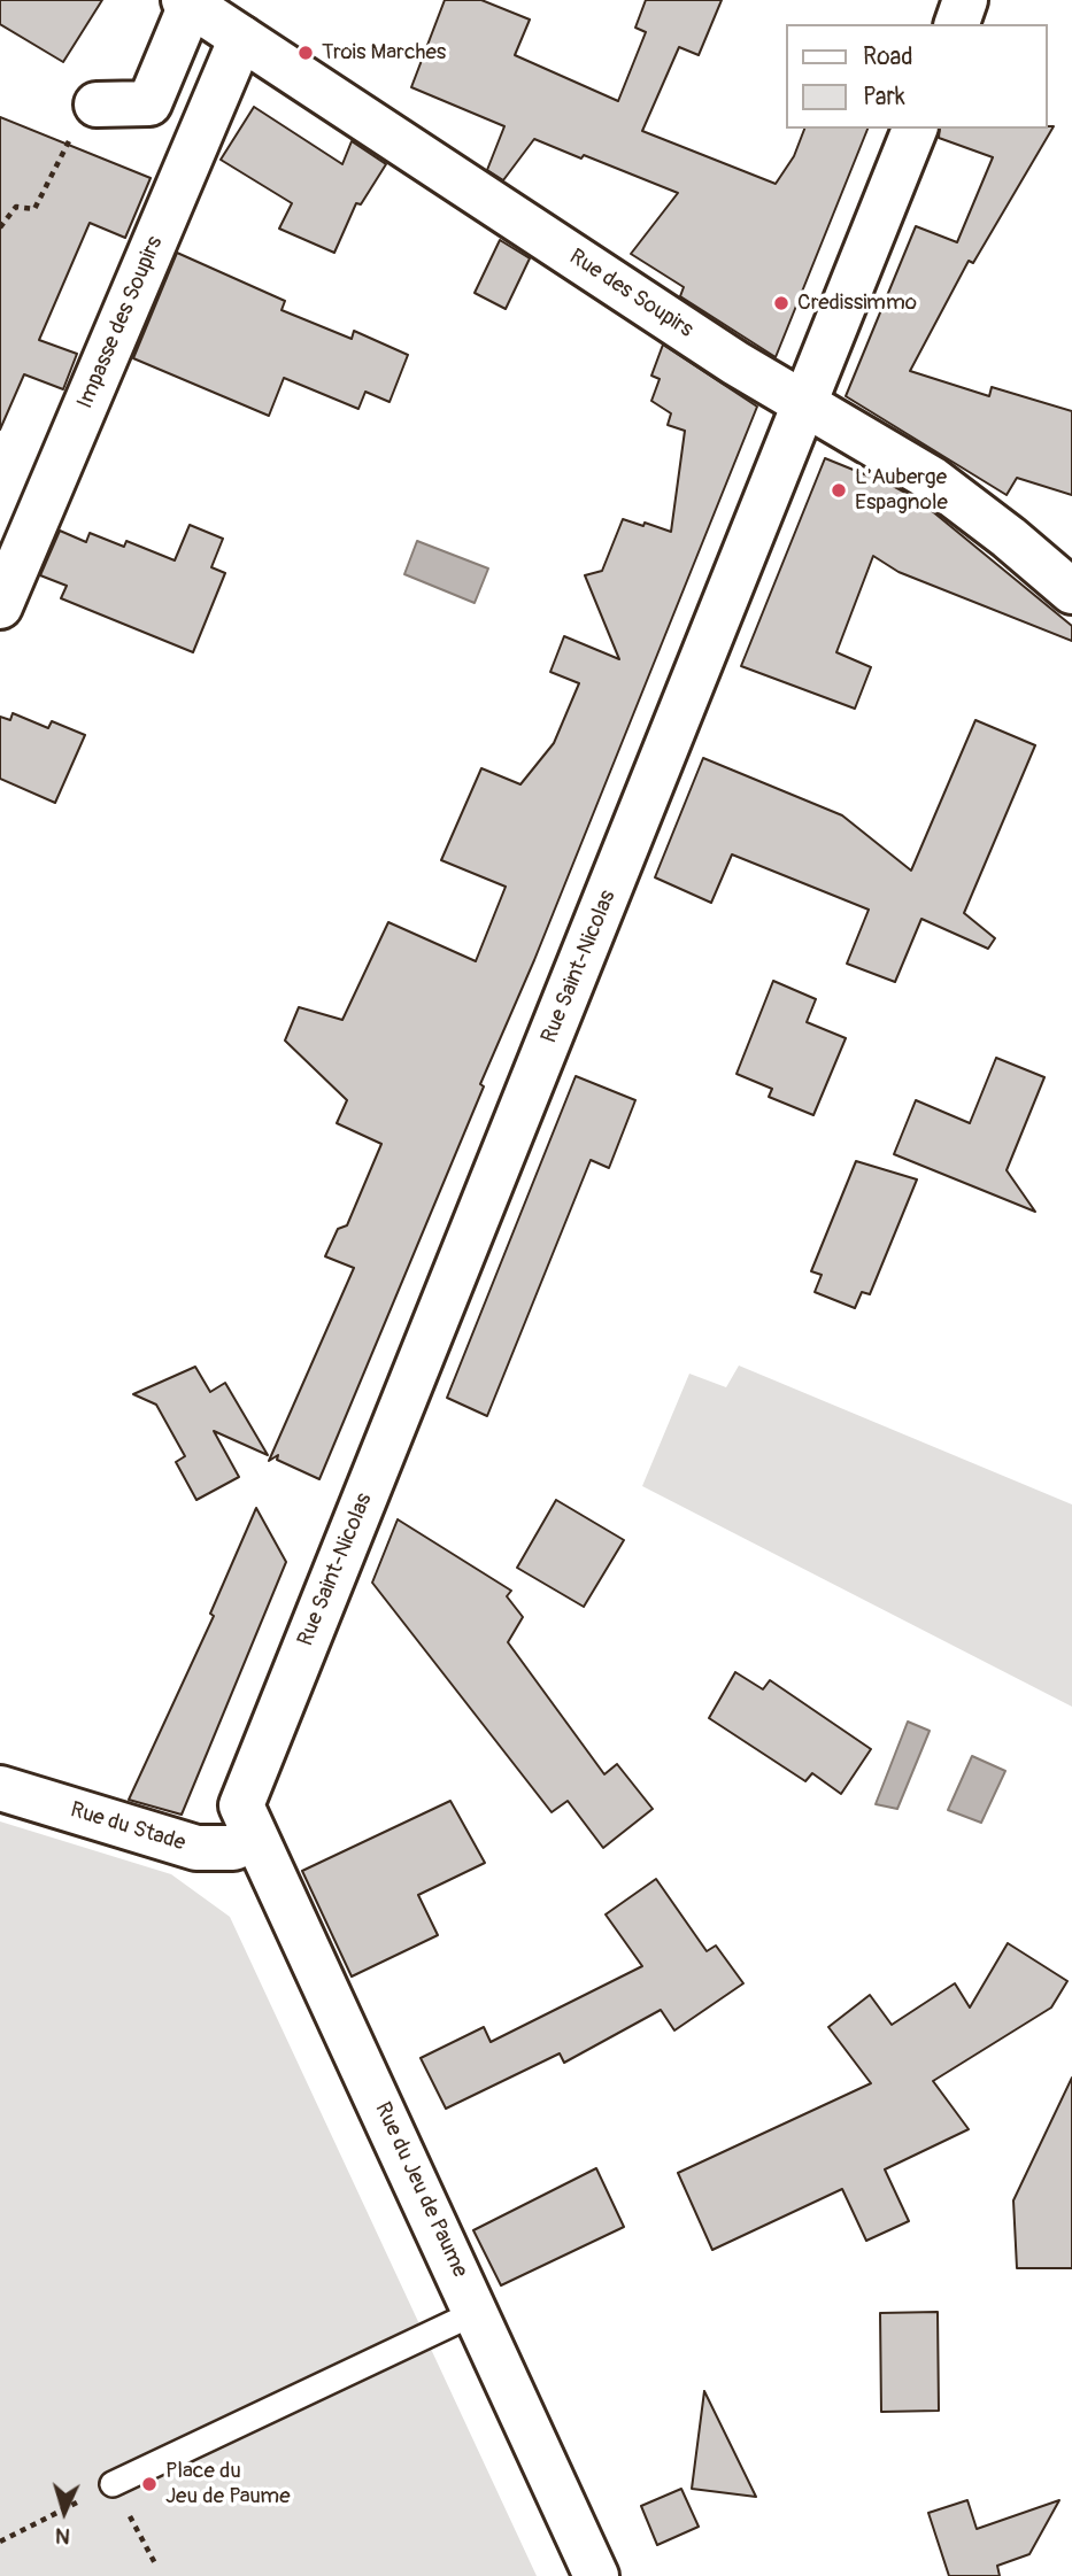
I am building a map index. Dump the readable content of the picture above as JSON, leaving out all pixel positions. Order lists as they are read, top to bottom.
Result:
{
  "streets": {
    "street": [
      "Rue des Soupirs",
      "Impasse des Soupirs",
      "Rue Saint-Nicolas",
      "Rue du Stade",
      "Rue du Jeu de Paume"
    ]
  },
  "crossings": [
    ["Rue des Soupirs", "Impasse des Soupirs"],
    ["Rue des Soupirs", "Rue Saint-Nicolas"],
    ["Rue Saint-Nicolas", "Rue du Stade"],
    ["Rue Saint-Nicolas", "Rue du Jeu de Paume"],
    ["Rue du Stade", "Rue du Jeu de Paume"]
  ],
  "places": [
    "Trois Marches",
    "Credissimmo",
    "L'Auberge Espagnole",
    "Place du Jeu de Paume"
  ],
  "legend": ["Road", "Park"],
  "north": "bottom"
}
